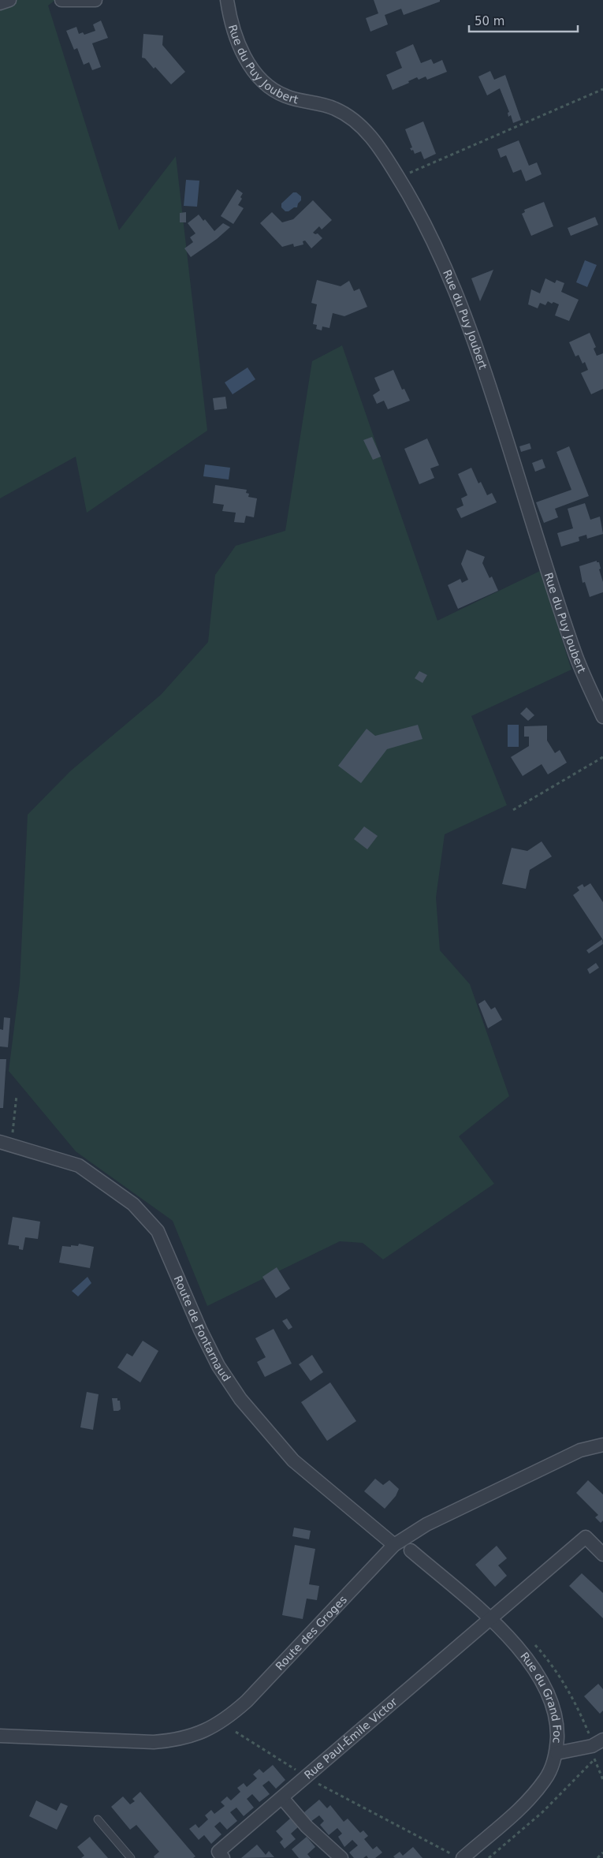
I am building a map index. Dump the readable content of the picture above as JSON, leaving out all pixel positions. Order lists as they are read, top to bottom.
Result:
{
  "streets": {
    "street": [
      "Rue du Puy Joubert",
      "Route de Fontarnaud",
      "Route des Groges",
      "Rue du Grand Foc",
      "Rue Paul-Émile Victor"
    ]
  },
  "crossings": [
    ["Route de Fontarnaud", "Route des Groges"],
    ["Rue du Grand Foc", "Rue Paul-Émile Victor"]
  ],
  "scale_bar": "50 m"
}
